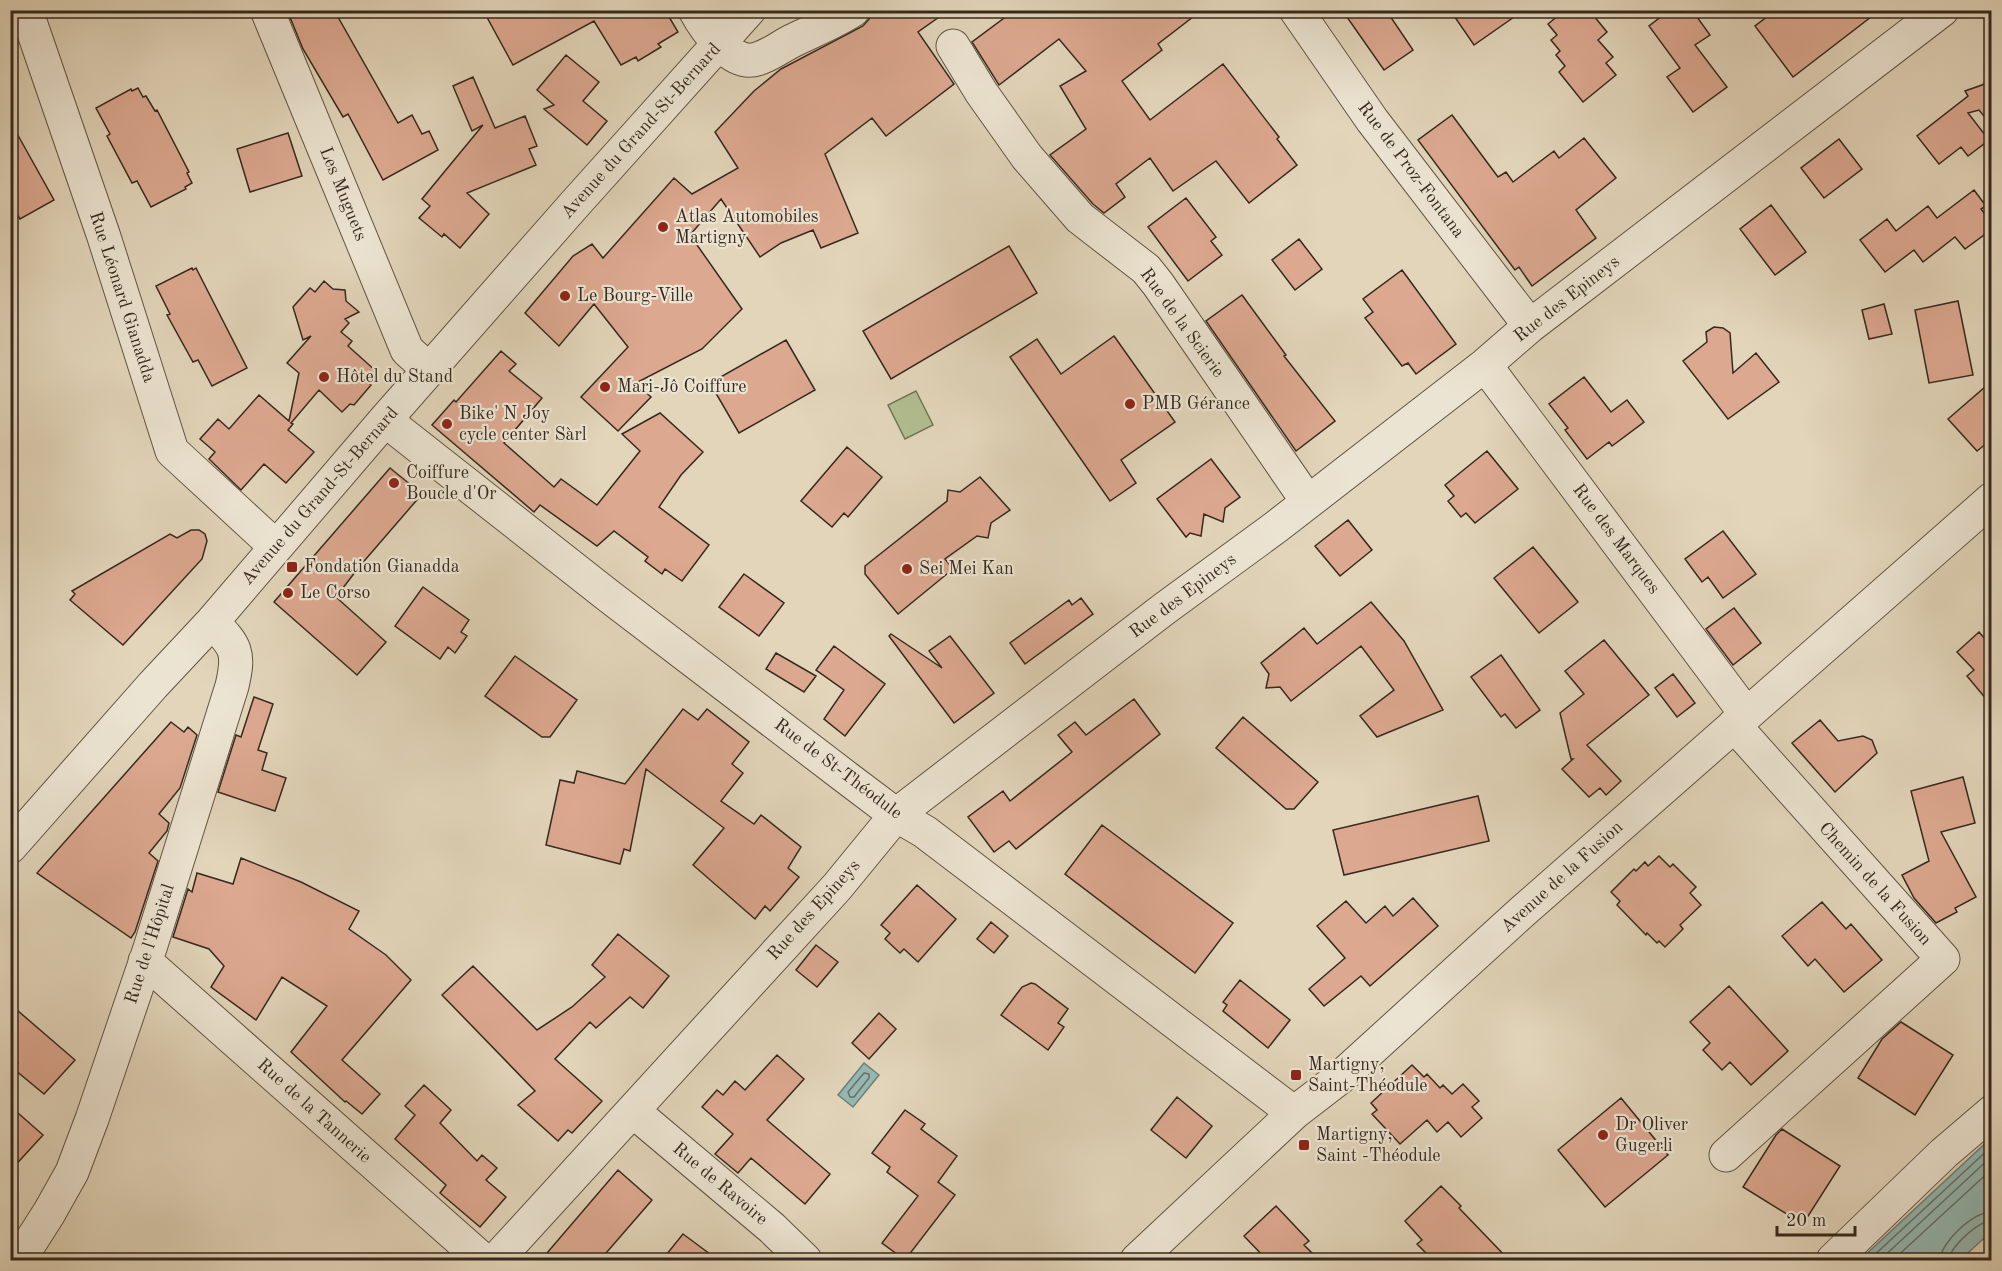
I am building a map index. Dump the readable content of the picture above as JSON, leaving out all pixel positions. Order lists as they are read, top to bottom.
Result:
{
  "streets": {
    "street": [
      "Avenue du Grand-St-Bernard",
      "Rue de Proz-Fontana",
      "Les Muguets",
      "Rue Léonard Gianadda",
      "Rue des Epineys",
      "Rue de la Scierie",
      "Rue des Marques",
      "Rue de St-Théodule",
      "Avenue de la Fusion",
      "Chemin de la Fusion",
      "Rue de l'Hôpital",
      "Rue de la Tannerie",
      "Rue de Ravoire"
    ]
  },
  "crossings": [
    ["Avenue du Grand-St-Bernard", "Les Muguets"],
    ["Avenue du Grand-St-Bernard", "Rue Léonard Gianadda"],
    ["Avenue du Grand-St-Bernard", "Rue de St-Théodule"],
    ["Avenue du Grand-St-Bernard", "Rue de l'Hôpital"],
    ["Rue de Proz-Fontana", "Rue des Epineys"],
    ["Rue des Epineys", "Rue de la Scierie"],
    ["Rue des Epineys", "Rue des Marques"],
    ["Rue des Epineys", "Rue de St-Théodule"],
    ["Rue des Epineys", "Rue de Ravoire"],
    ["Rue des Marques", "Avenue de la Fusion"],
    ["Rue des Marques", "Chemin de la Fusion"],
    ["Rue de St-Théodule", "Avenue de la Fusion"],
    ["Avenue de la Fusion", "Chemin de la Fusion"],
    ["Rue de l'Hôpital", "Rue de la Tannerie"]
  ],
  "places": {
    "other": [
      "Atlas Automobiles Martigny",
      "Le Bourg-Ville",
      "Hôtel du Stand",
      "Mari-Jô Coiffure",
      "PMB Gérance",
      "Bike' N Joy cycle center Sàrl",
      "Coiffure Boucle d'Or",
      "Sei Mei Kan",
      "Le Corso",
      "Dr Oliver Gugerli"
    ],
    "transit": ["Fondation Gianadda", "Martigny, Saint-Théodule", "Martigny, Saint -Théodule"]
  },
  "scale_bar": "20 m"
}
